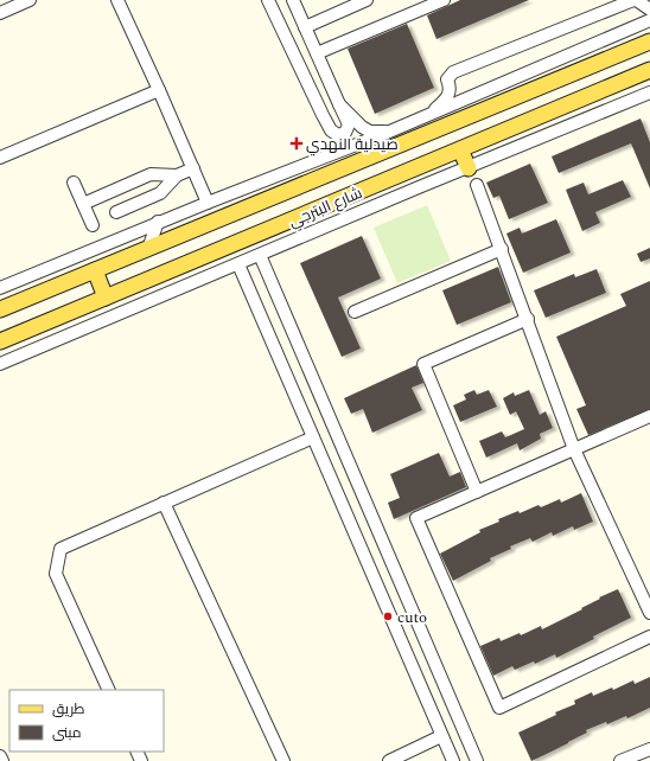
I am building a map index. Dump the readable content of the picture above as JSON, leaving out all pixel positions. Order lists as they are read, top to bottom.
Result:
{
  "streets": {
    "main road": ["شارع البترجي"]
  },
  "places": {
    "health": ["صيدلية النهدي"],
    "other": ["cuto"]
  },
  "legend": ["طريق", "مبنى"]
}
